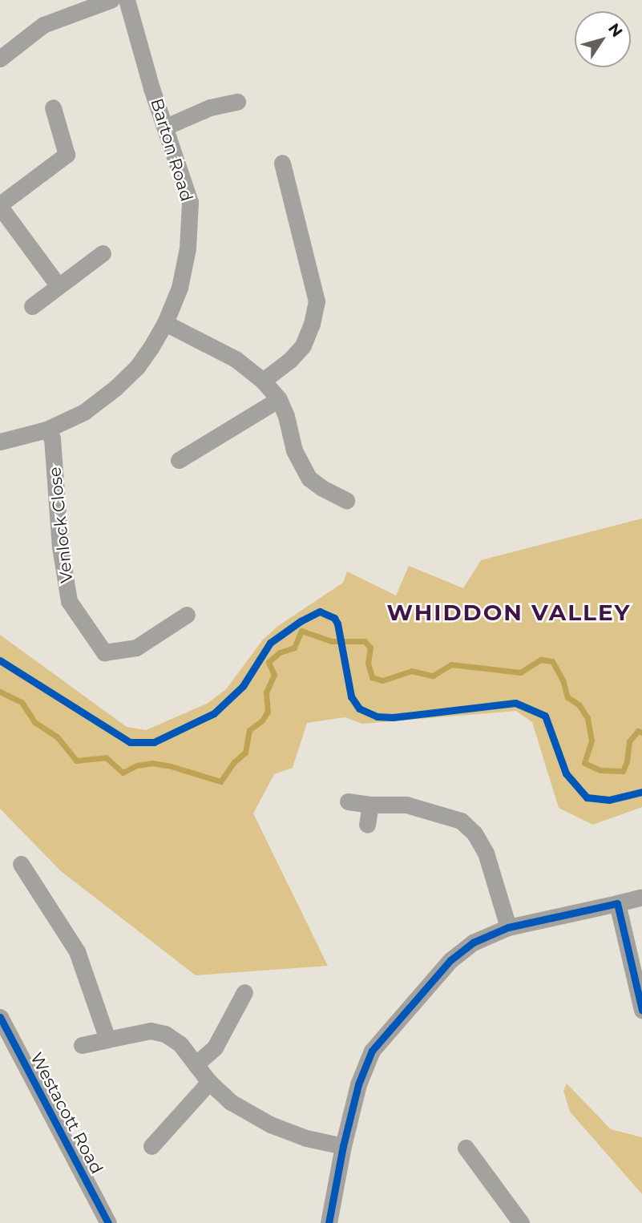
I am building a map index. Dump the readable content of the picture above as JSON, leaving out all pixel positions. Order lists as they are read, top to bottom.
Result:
{
  "streets": {
    "street": ["Barton Road", "Venlock Close", "Westacott Road"]
  },
  "crossings": [
    ["Barton Road", "Venlock Close"]
  ],
  "districts": ["WHIDDON VALLEY"],
  "north": "top right"
}
